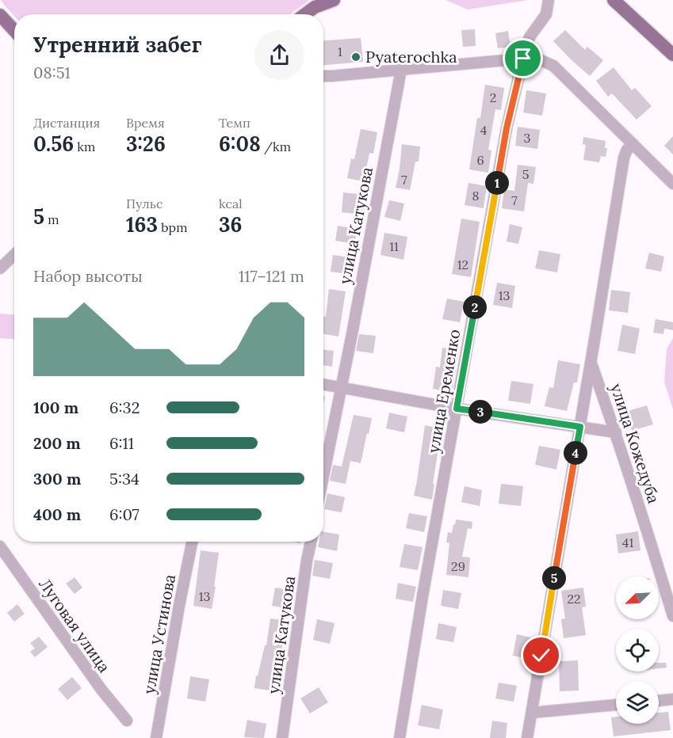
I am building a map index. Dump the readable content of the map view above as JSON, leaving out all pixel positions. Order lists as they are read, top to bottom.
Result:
{
  "streets": {
    "street": [
      "улица Катукова",
      "улица Еременко",
      "улица Кожедуба",
      "Луговая улица",
      "улица Устинова"
    ]
  },
  "places": ["Pyaterochka"],
  "house_numbers": [
    "1",
    "2",
    "4",
    "3",
    "6",
    "5",
    "7",
    "8",
    "7",
    "11",
    "12",
    "13",
    "41",
    "29",
    "13",
    "22"
  ],
  "north": "bottom left",
  "page": {
    "heading": ["Утренний забег", "08:51"],
    "stats": [
      ["Дистанция", "0.56 km"],
      ["Время", "3:26"],
      ["Темп", "6:08 /km"],
      ["5 m"],
      ["Пульс", "163 bpm"],
      ["kcal", "36"]
    ],
    "pins": [
      "1",
      "2",
      "3",
      "4",
      "5"
    ],
    "chart": ["Набор высоты", "117–121 m"],
    "list": [
      {
        "name": "100 m",
        "note": "6:32"
      },
      {
        "name": "200 m",
        "note": "6:11"
      },
      {
        "name": "300 m",
        "note": "5:34"
      },
      {
        "name": "400 m",
        "note": "6:07"
      }
    ]
  }
}
